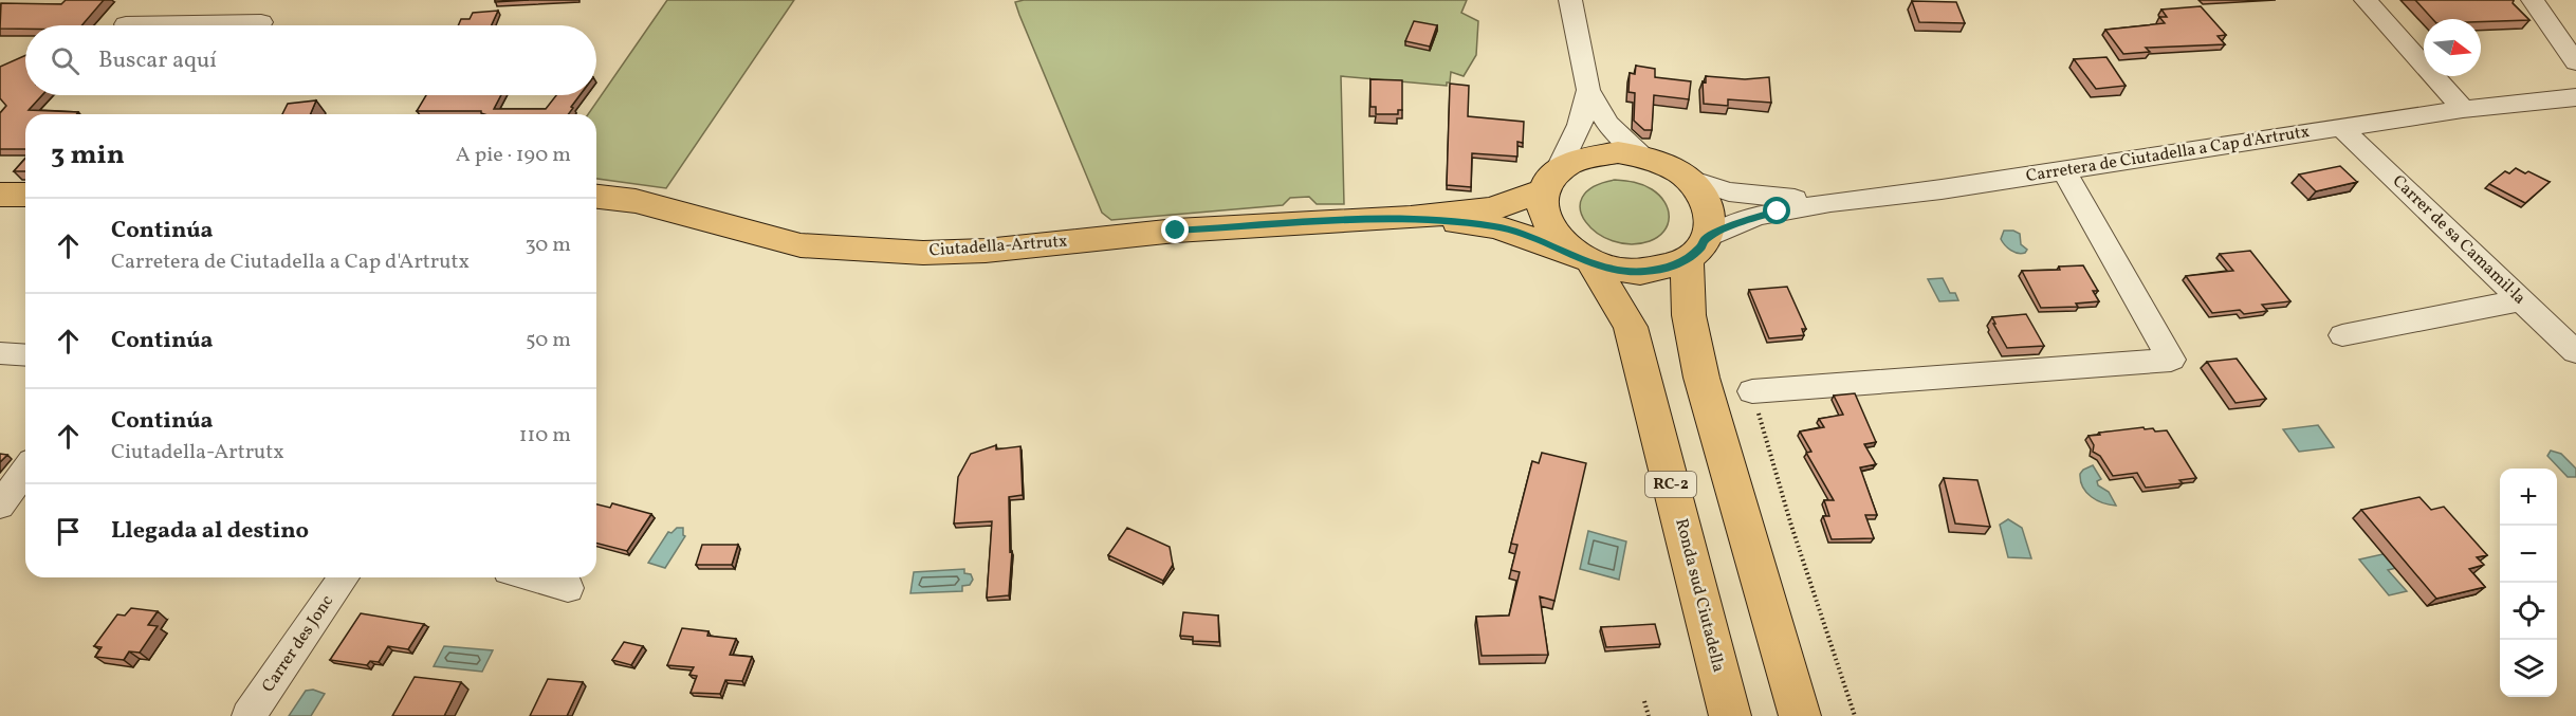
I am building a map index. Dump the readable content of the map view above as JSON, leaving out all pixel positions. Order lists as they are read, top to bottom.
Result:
{
  "streets": {
    "main road": ["Ciutadella-Artrutx", "RC-2", "Ronda sud Ciutadella"],
    "street": ["Carretera de Ciutadella a Cap d'Artrutx", "Carrer de sa Camamil·la", "Carrer des Jonc"]
  },
  "crossings": [
    ["Carretera de Ciutadella a Cap d'Artrutx", "Carrer de sa Camamil·la"],
    ["Carretera de Ciutadella a Cap d'Artrutx", "Ciutadella-Artrutx"],
    ["Carretera de Ciutadella a Cap d'Artrutx", "RC-2"],
    ["Carretera de Ciutadella a Cap d'Artrutx", "Ronda sud Ciutadella"],
    ["Ciutadella-Artrutx", "RC-2"],
    ["Ciutadella-Artrutx", "Ronda sud Ciutadella"],
    ["RC-2", "Ronda sud Ciutadella"]
  ],
  "north": "right",
  "page": {
    "search": "Buscar aquí",
    "heading": ["3 min", "A pie · 190 m"],
    "list": [
      ["Continúa", "Carretera de Ciutadella a Cap d'Artrutx", "30 m"],
      ["Continúa", "50 m"],
      ["Continúa", "Ciutadella-Artrutx", "110 m"],
      "Llegada al destino"
    ],
    "map_buttons": ["+", "−"]
  }
}
